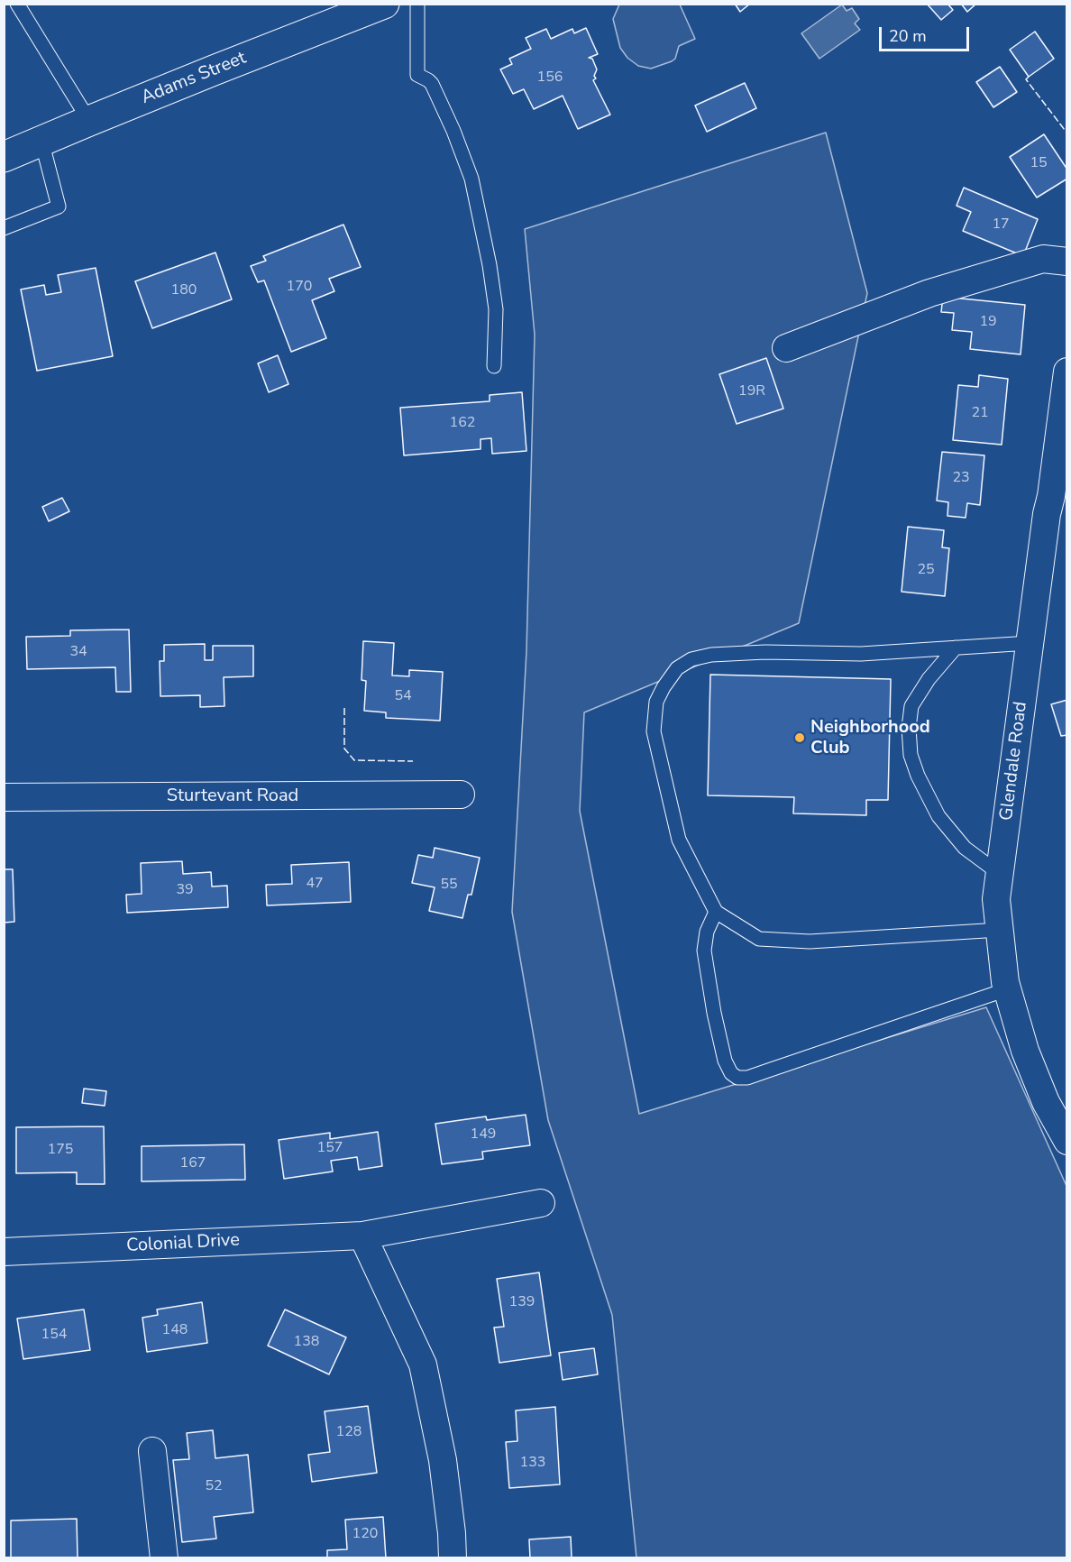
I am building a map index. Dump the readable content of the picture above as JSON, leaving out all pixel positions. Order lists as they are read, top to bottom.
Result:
{
  "streets": {
    "main road": ["Adams Street"],
    "street": ["Glendale Road", "Sturtevant Road", "Colonial Drive"]
  },
  "places": ["Neighborhood Club"],
  "house_numbers": [
    "156",
    "15",
    "17",
    "170",
    "180",
    "19",
    "19R",
    "21",
    "162",
    "23",
    "25",
    "34",
    "54",
    "47",
    "55",
    "39",
    "149",
    "157",
    "175",
    "167",
    "139",
    "148",
    "154",
    "138",
    "128",
    "133",
    "52",
    "120"
  ],
  "scale_bar": "20 m"
}
